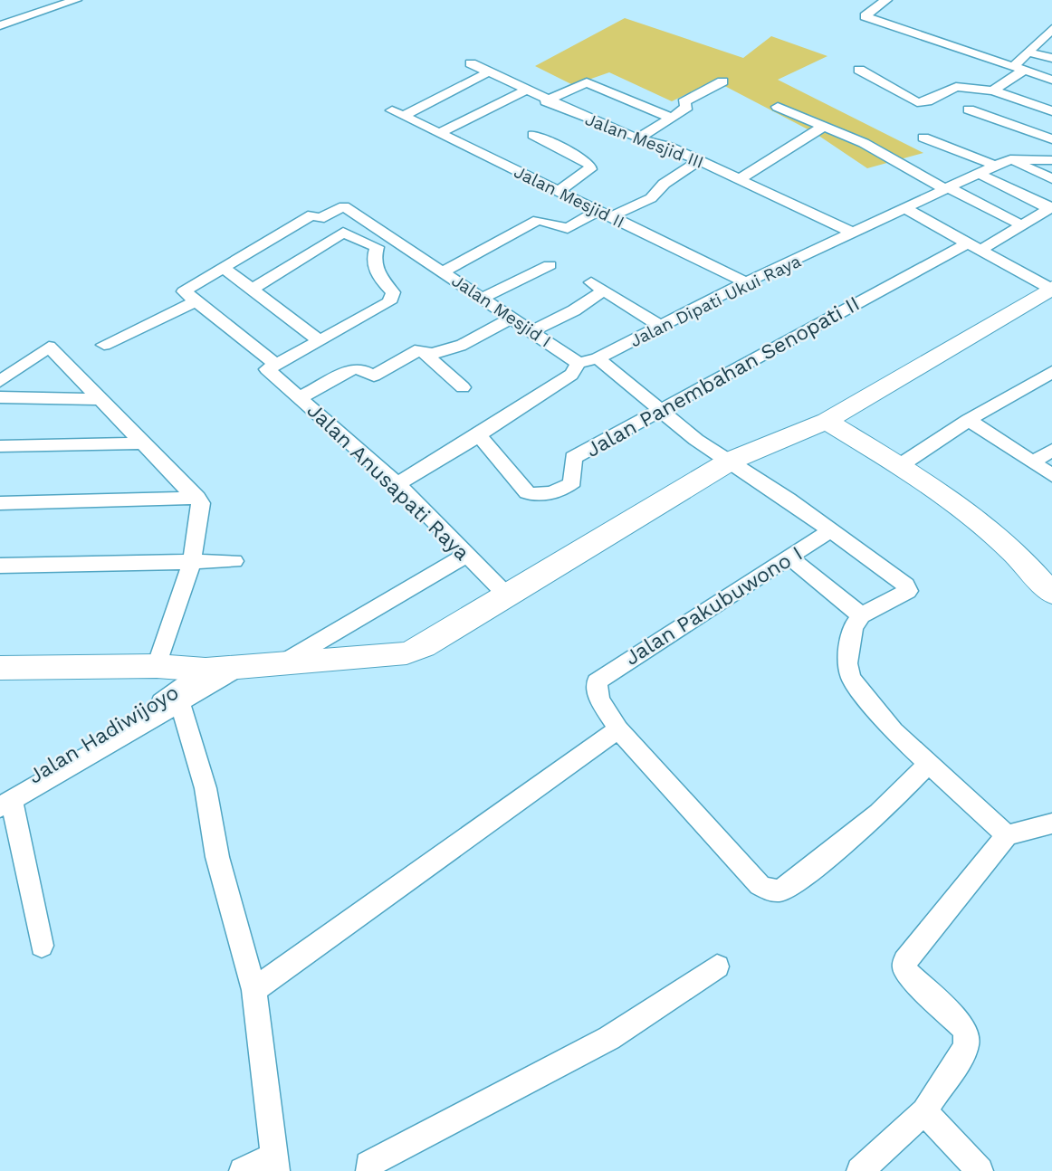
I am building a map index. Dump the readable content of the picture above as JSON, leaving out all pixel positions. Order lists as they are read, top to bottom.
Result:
{
  "streets": {
    "street": [
      "Jalan Mesjid III",
      "Jalan Mesjid II",
      "Jalan Dipati Ukui Raya",
      "Jalan Mesjid I",
      "Jalan Panembahan Senopati II",
      "Jalan Anusapati Raya",
      "Jalan Pakubuwono I",
      "Jalan Hadiwijoyo"
    ]
  },
  "crossings": [
    ["Jalan Mesjid III", "Jalan Mesjid II"],
    ["Jalan Mesjid III", "Jalan Dipati Ukui Raya"],
    ["Jalan Mesjid III", "Jalan Mesjid I"],
    ["Jalan Mesjid II", "Jalan Dipati Ukui Raya"],
    ["Jalan Mesjid II", "Jalan Mesjid I"],
    ["Jalan Dipati Ukui Raya", "Jalan Mesjid I"]
  ]
}
